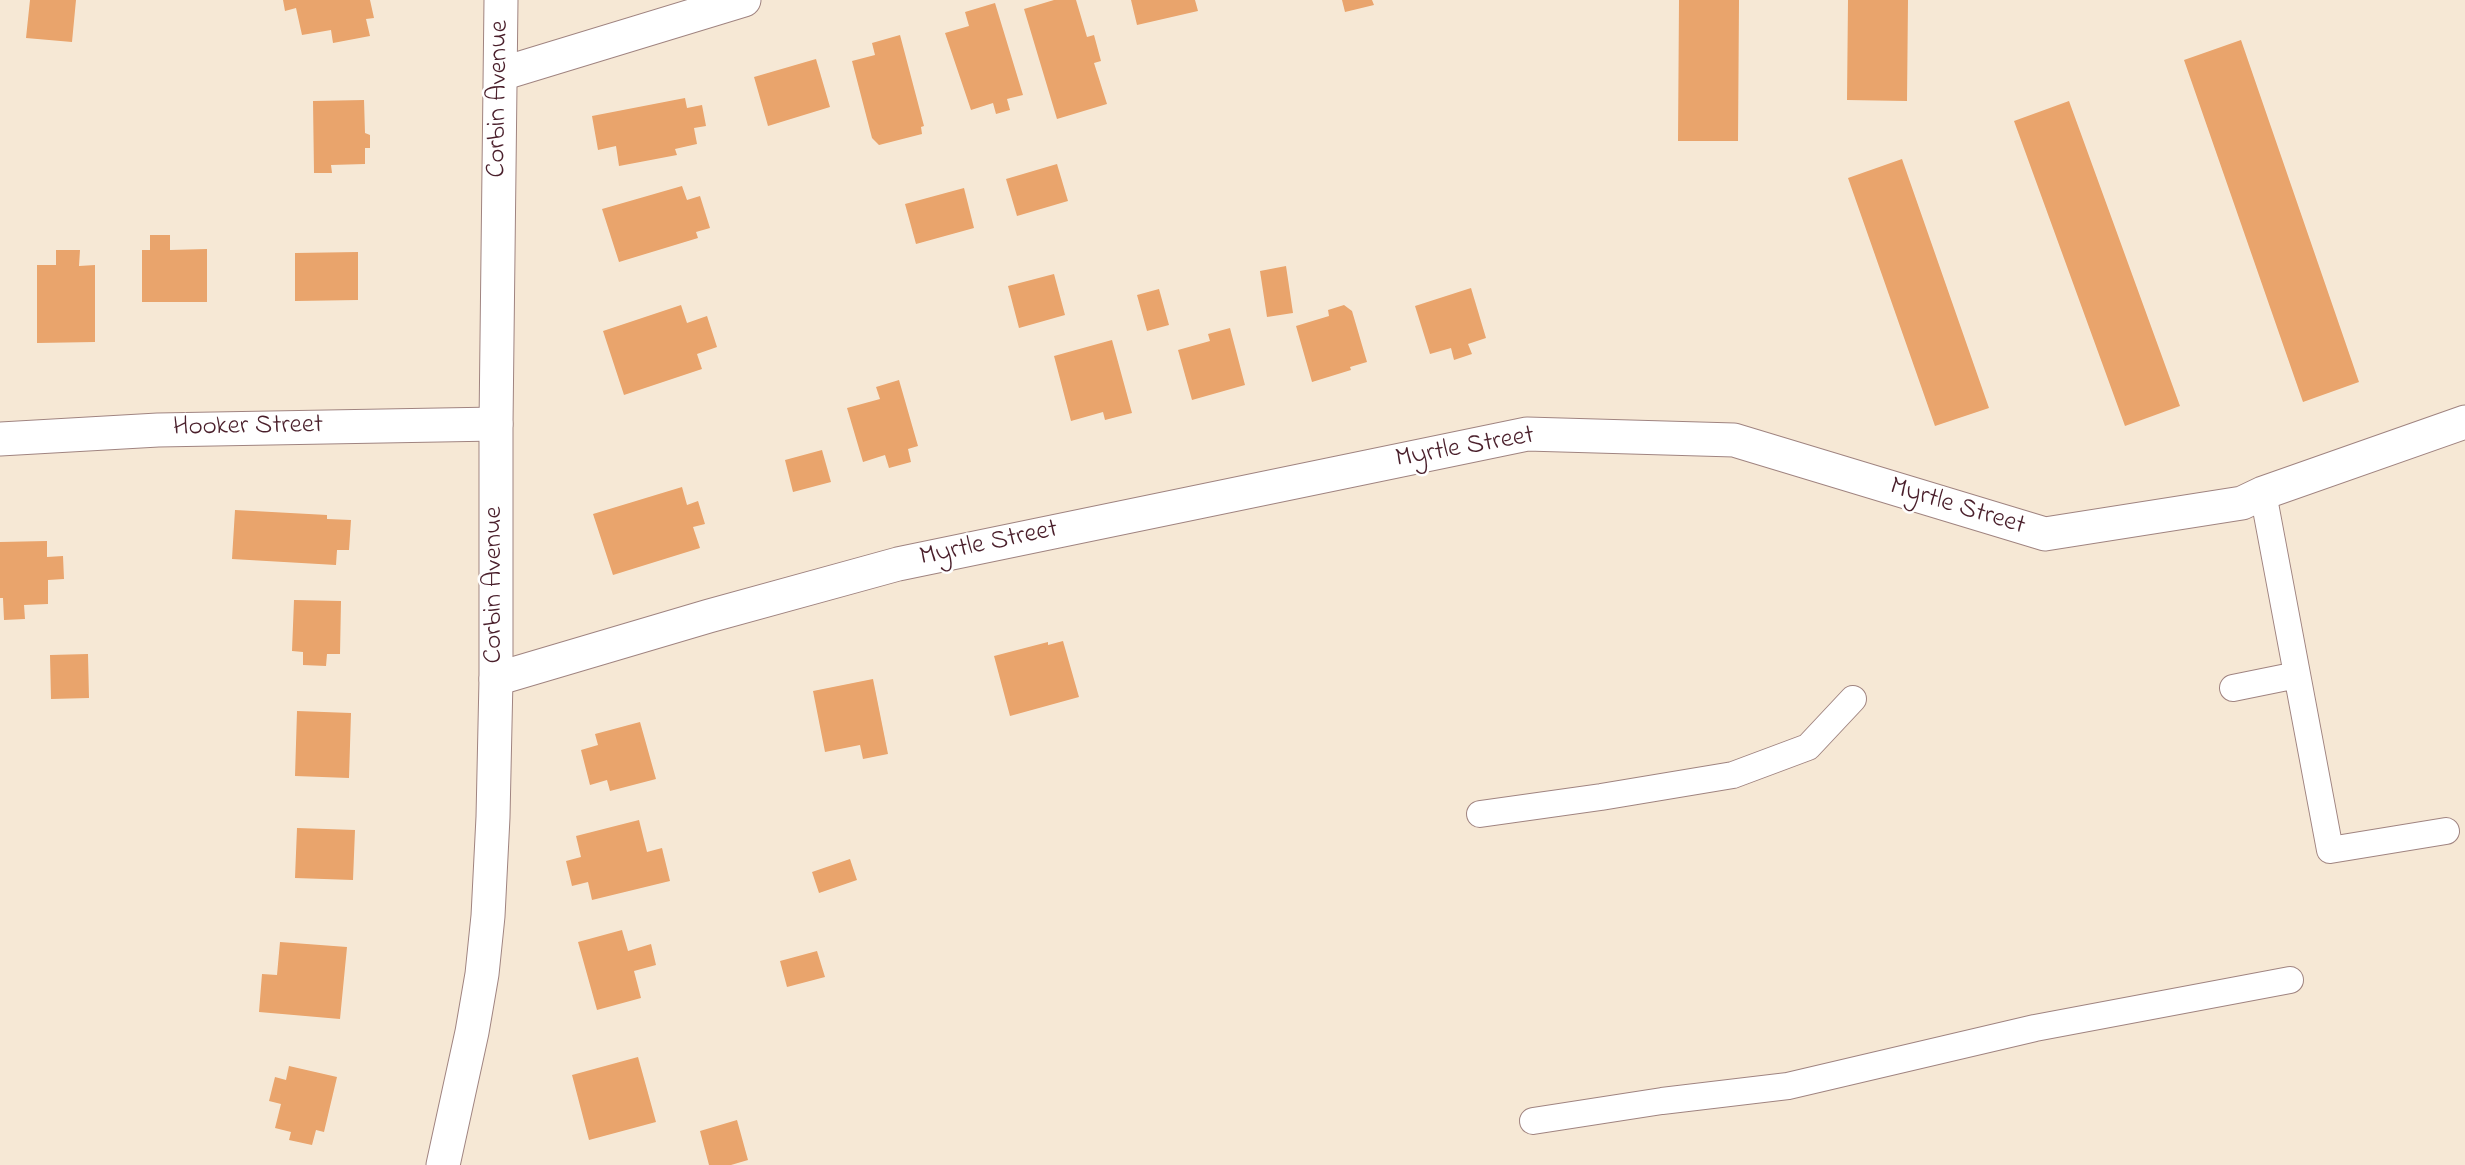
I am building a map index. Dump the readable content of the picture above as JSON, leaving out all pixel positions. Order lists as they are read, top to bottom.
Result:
{
  "streets": {
    "street": ["Corbin Avenue", "Hooker Street", "Myrtle Street"]
  },
  "crossings": [
    ["Corbin Avenue", "Hooker Street"],
    ["Corbin Avenue", "Myrtle Street"]
  ]
}
